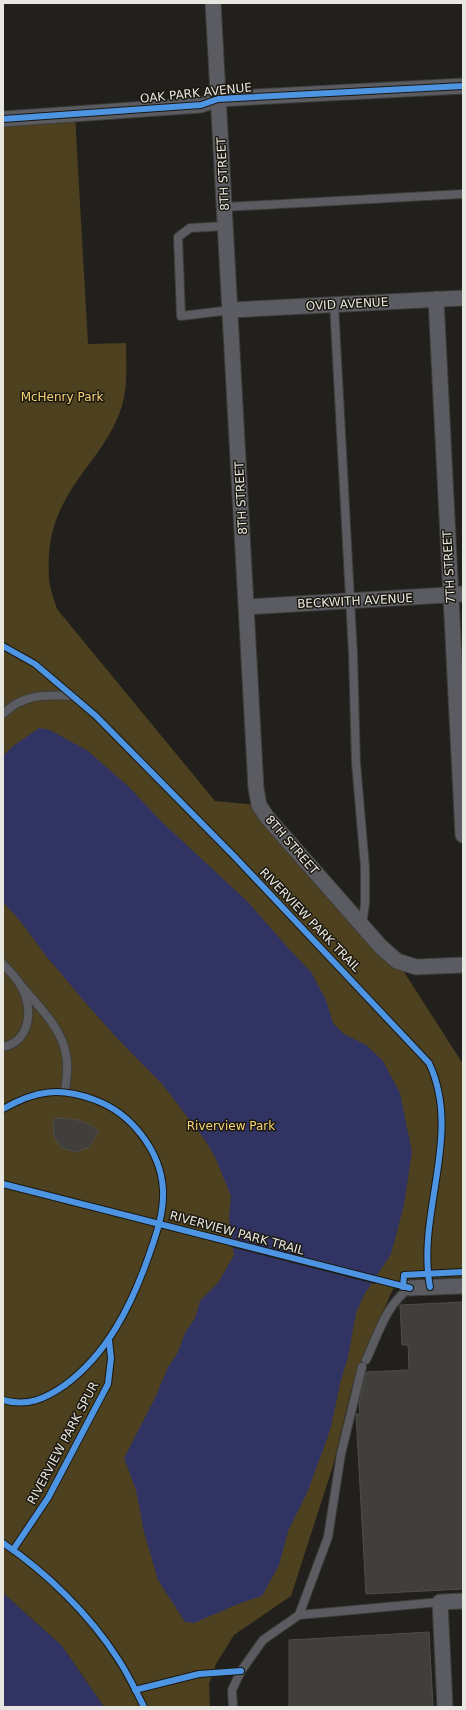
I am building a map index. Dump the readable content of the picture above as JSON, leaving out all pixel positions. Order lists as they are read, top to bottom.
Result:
{
  "streets": {
    "street": [
      "OAK PARK AVENUE",
      "8TH STREET",
      "OVID AVENUE",
      "7TH STREET",
      "BECKWITH AVENUE"
    ],
    "cycle path": ["RIVERVIEW PARK TRAIL", "RIVERVIEW PARK SPUR"]
  },
  "crossings": [
    ["OAK PARK AVENUE", "8TH STREET"],
    ["8TH STREET", "OVID AVENUE"],
    ["8TH STREET", "BECKWITH AVENUE"],
    ["OVID AVENUE", "7TH STREET"],
    ["7TH STREET", "BECKWITH AVENUE"]
  ],
  "parks": ["McHenry Park", "Riverview Park"]
}
